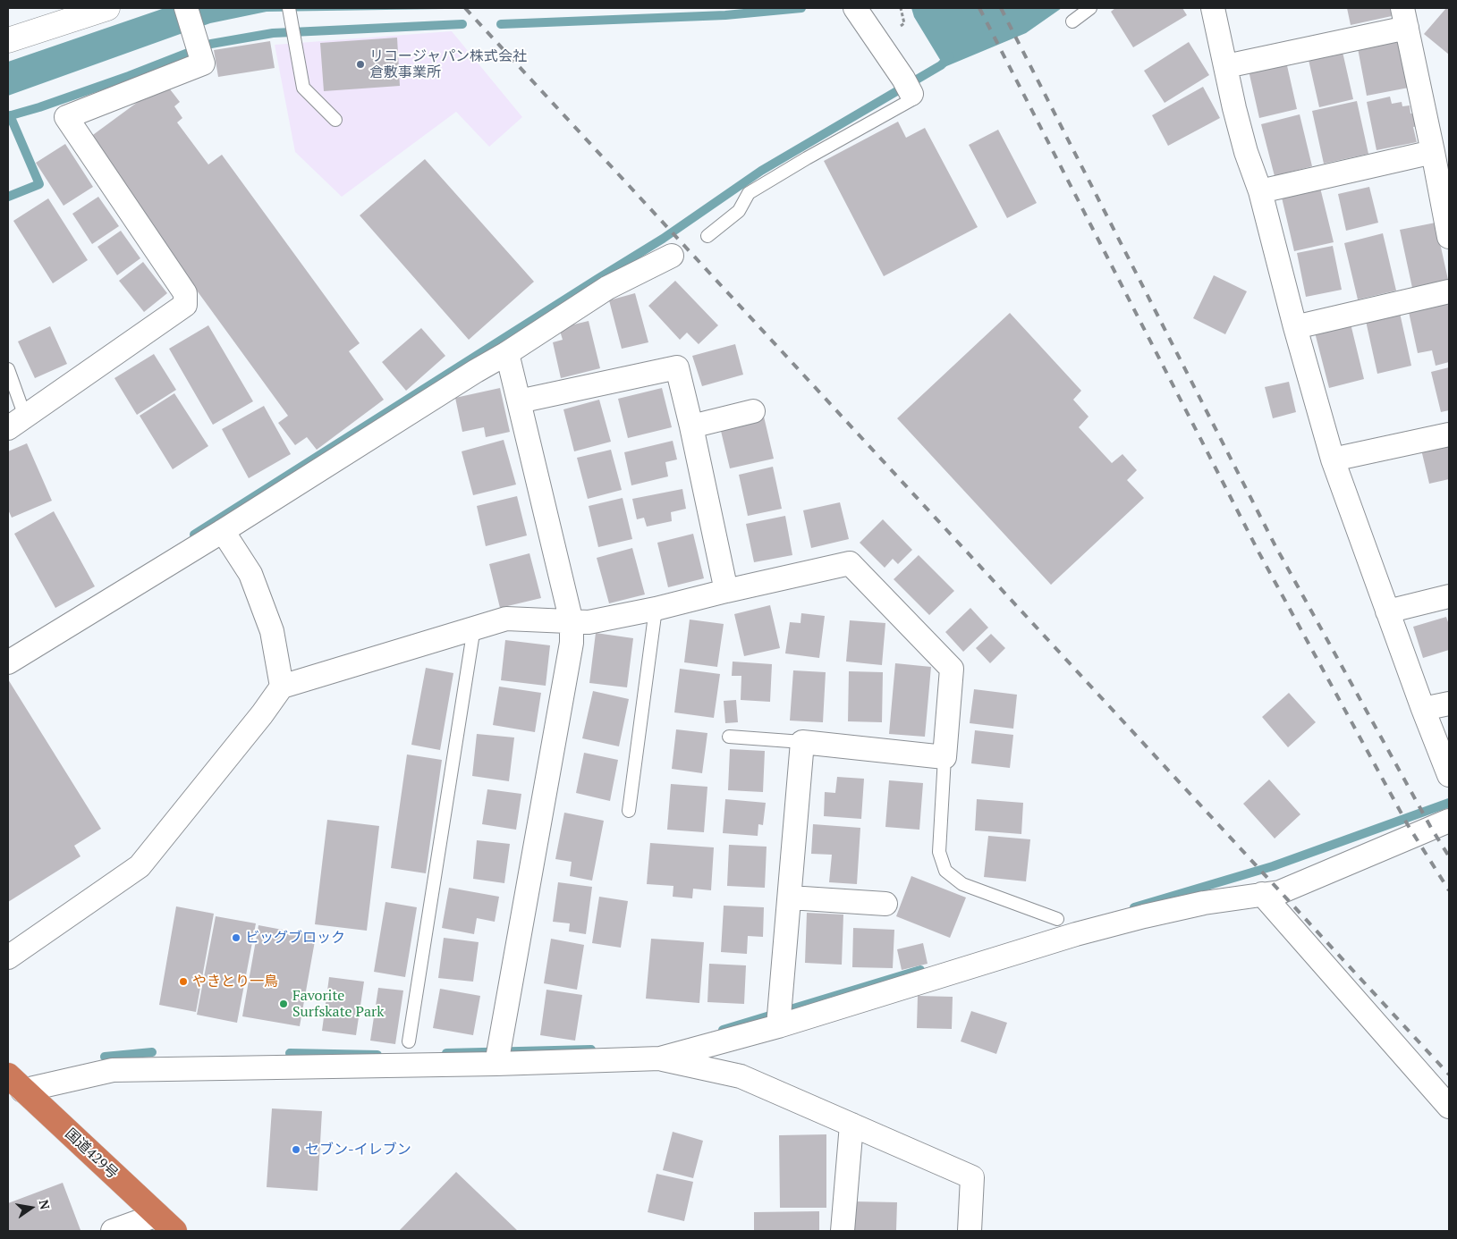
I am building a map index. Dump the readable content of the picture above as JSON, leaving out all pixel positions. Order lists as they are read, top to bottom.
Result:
{
  "streets": {
    "highway": ["国道429号"]
  },
  "places": [
    "リコージャパン株式会社 倉敷事業所",
    "ビッグブロック",
    "やきとり一鳥",
    "Favorite Surfskate Park",
    "セブン-イレブン"
  ],
  "north": "right"
}
